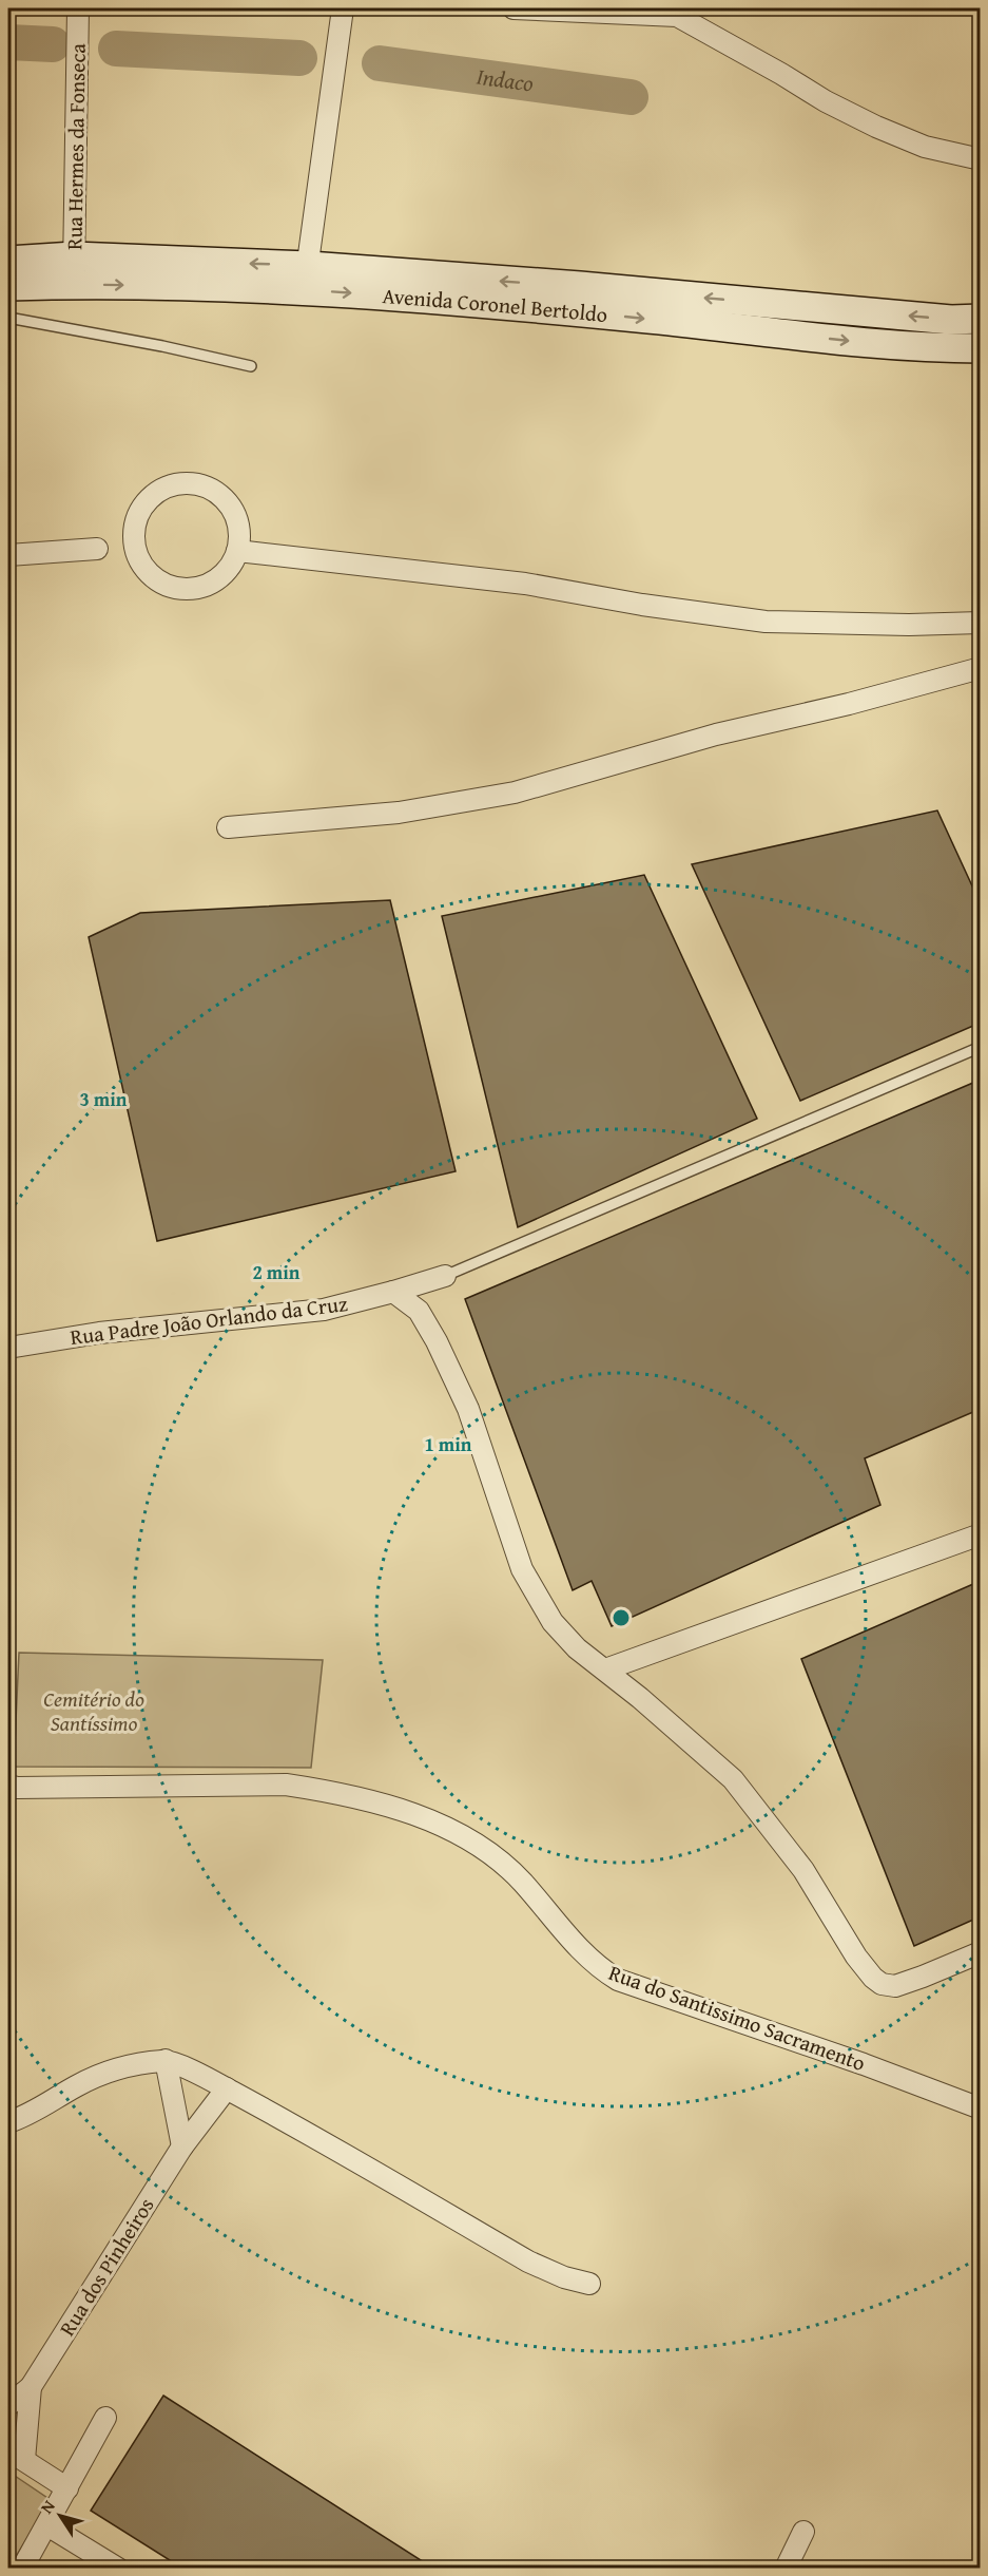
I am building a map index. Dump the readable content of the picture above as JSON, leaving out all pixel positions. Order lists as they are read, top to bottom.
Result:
{
  "streets": {
    "street": [
      "Rua Hermes da Fonseca",
      "Avenida Coronel Bertoldo",
      "Rua Padre João Orlando da Cruz",
      "Rua do Santissimo Sacramento",
      "Rua dos Pinheiros"
    ]
  },
  "crossings": [
    ["Rua Hermes da Fonseca", "Avenida Coronel Bertoldo"]
  ],
  "water": ["Indaco"],
  "parks": ["Cemitério do Santíssimo"],
  "north": "top left",
  "rings": ["3 min", "2 min", "1 min"]
}
